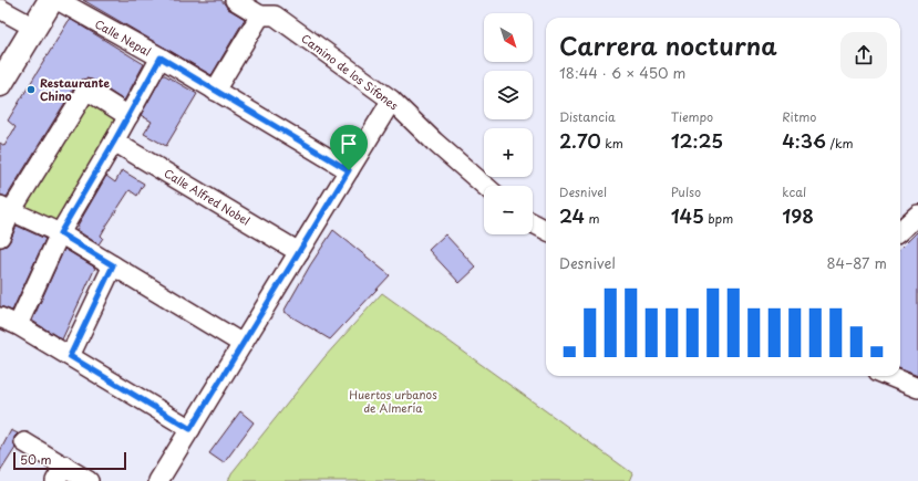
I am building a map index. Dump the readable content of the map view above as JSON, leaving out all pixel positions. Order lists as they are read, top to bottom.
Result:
{
  "streets": {
    "street": ["Calle Nepal", "Camino de los Sifones", "Calle Alfred Nobel"]
  },
  "parks": ["Huertos urbanos de Almería"],
  "places": ["Restaurante Chino"],
  "scale_bar": "50 m",
  "north": "bottom right",
  "page": {
    "map_buttons": ["+", "−"],
    "heading": ["Carrera nocturna", "18:44 · 6 × 450 m"],
    "stats": [
      ["Distancia", "2.70 km"],
      ["Tiempo", "12:25"],
      ["Ritmo", "4:36 /km"],
      ["Desnivel", "24 m"],
      ["Pulso", "145 bpm"],
      ["kcal", "198"]
    ],
    "chart": ["Desnivel", "84–87 m"],
    "scale": "50 m"
  }
}
